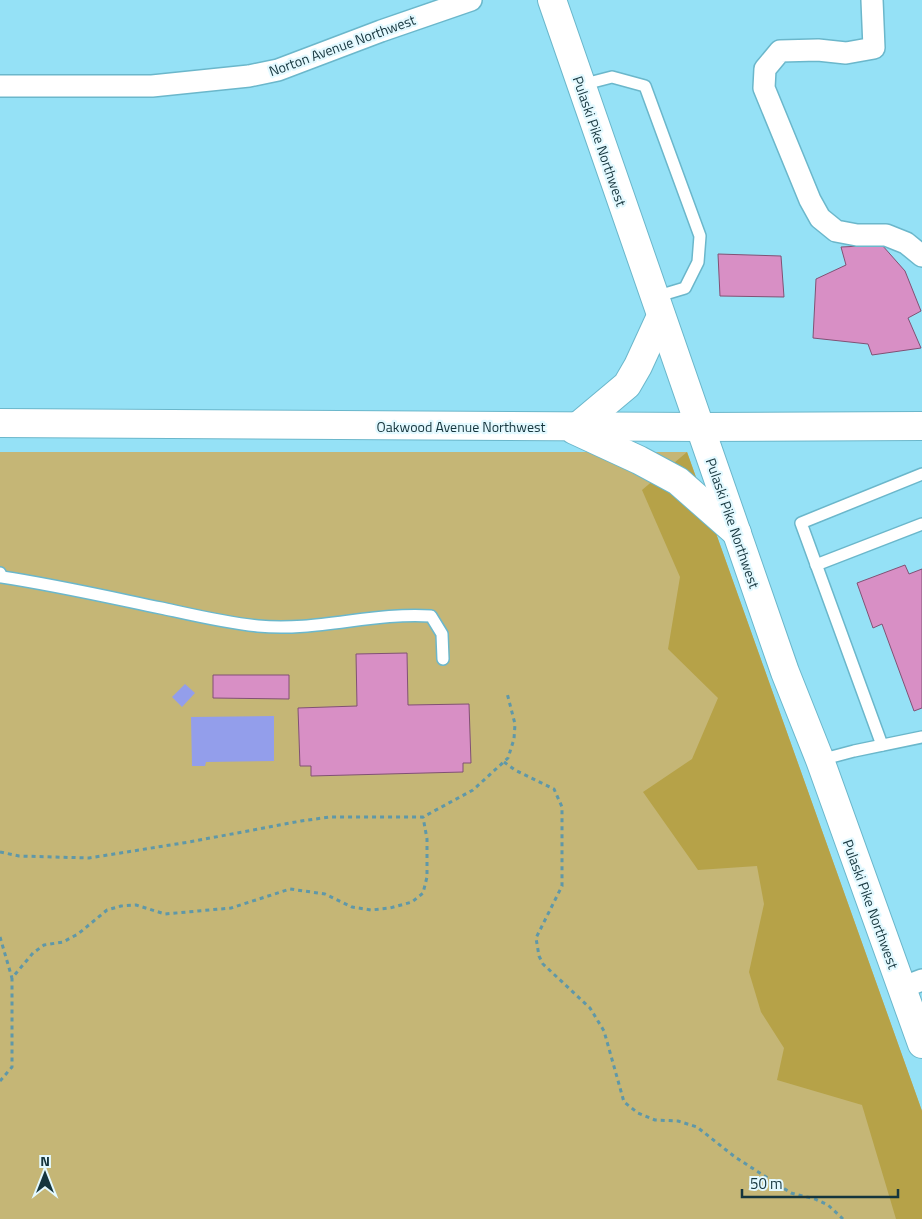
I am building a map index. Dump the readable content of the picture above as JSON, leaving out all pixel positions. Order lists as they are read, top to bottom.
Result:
{
  "streets": {
    "street": ["Norton Avenue Northwest", "Pulaski Pike Northwest", "Oakwood Avenue Northwest"]
  },
  "crossings": [
    ["Pulaski Pike Northwest", "Oakwood Avenue Northwest"]
  ],
  "scale_bar": "50 m",
  "north": "top"
}
